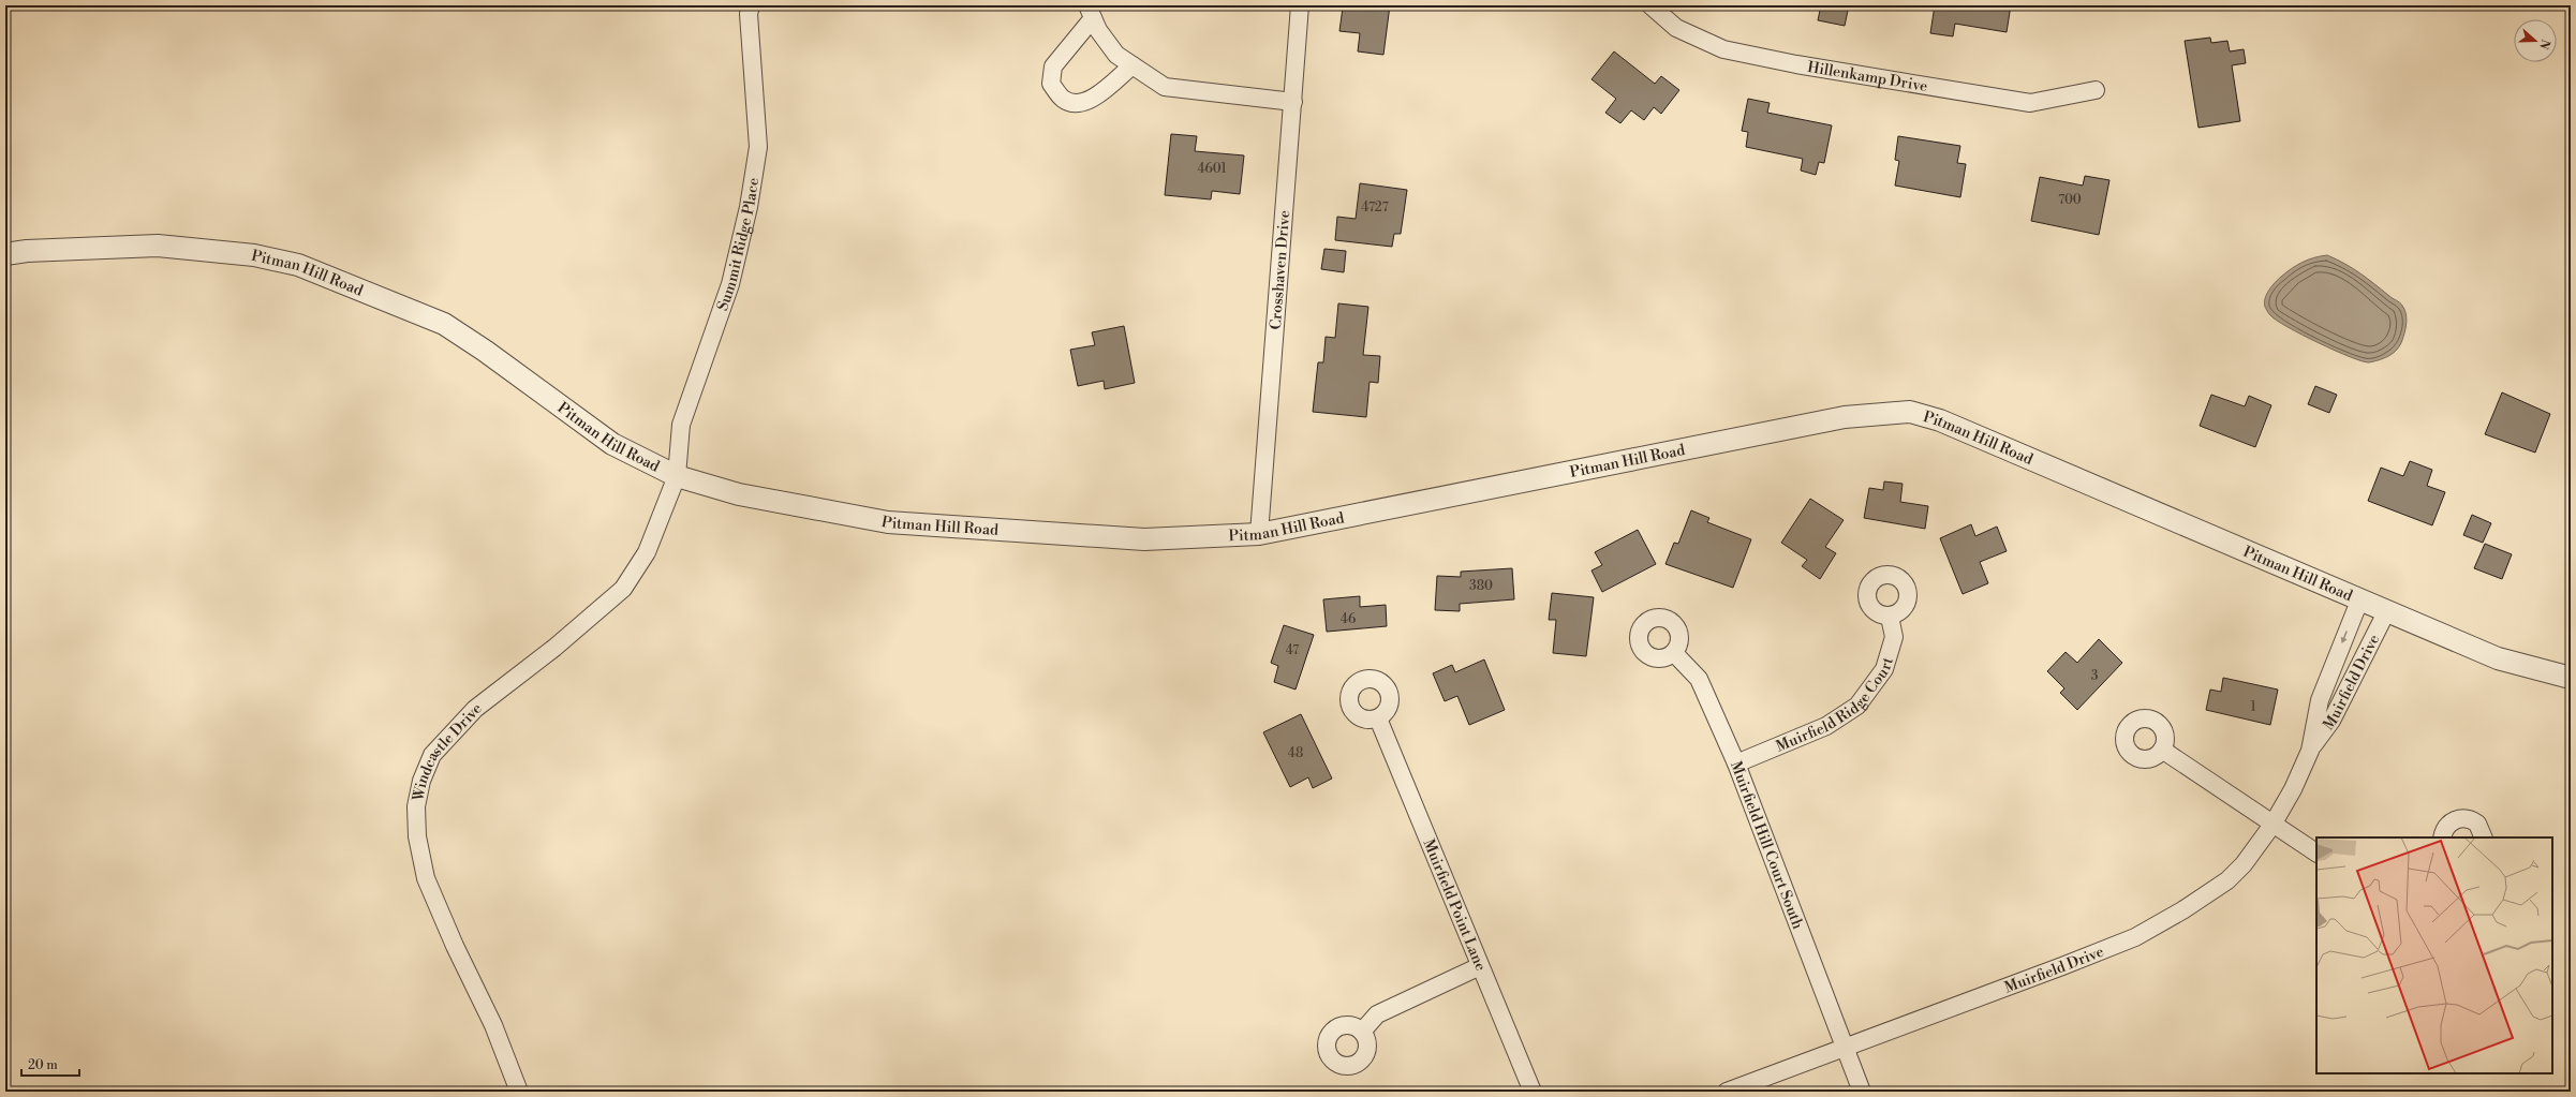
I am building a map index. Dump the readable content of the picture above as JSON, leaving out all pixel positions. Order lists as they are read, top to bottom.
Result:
{
  "streets": {
    "street": [
      "Hillenkamp Drive",
      "Summit Ridge Place",
      "Crosshaven Drive",
      "Pitman Hill Road",
      "Muirfield Drive",
      "Muirfield Ridge Court",
      "Windcastle Drive",
      "Muirfield Hill Court South",
      "Muirfield Point Lane"
    ]
  },
  "crossings": [
    ["Summit Ridge Place", "Pitman Hill Road"],
    ["Summit Ridge Place", "Windcastle Drive"],
    ["Crosshaven Drive", "Pitman Hill Road"],
    ["Pitman Hill Road", "Muirfield Drive"],
    ["Pitman Hill Road", "Windcastle Drive"],
    ["Muirfield Drive", "Muirfield Hill Court South"],
    ["Muirfield Ridge Court", "Muirfield Hill Court South"]
  ],
  "house_numbers": [
    "4601",
    "700",
    "4727",
    "380",
    "46",
    "47",
    "3",
    "1",
    "48"
  ],
  "scale_bar": "20 m",
  "north": "right"
}
